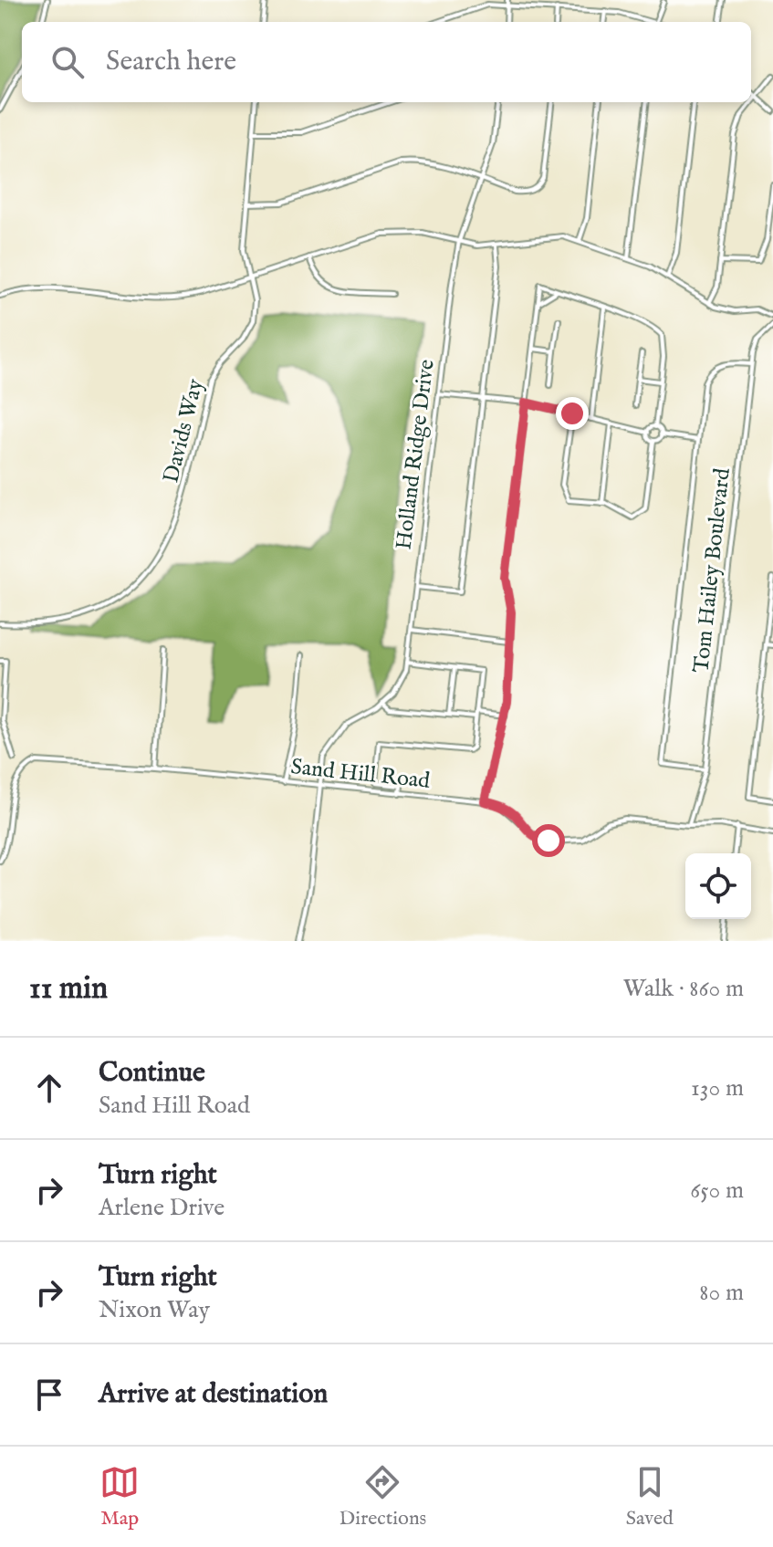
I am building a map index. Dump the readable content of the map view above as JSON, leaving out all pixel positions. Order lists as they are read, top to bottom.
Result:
{
  "streets": {
    "street": [
      "Davids Way",
      "Holland Ridge Drive",
      "Tom Hailey Boulevard",
      "Sand Hill Road"
    ]
  },
  "crossings": [
    ["Holland Ridge Drive", "Sand Hill Road"],
    ["Tom Hailey Boulevard", "Sand Hill Road"]
  ],
  "page": {
    "search": "Search here",
    "heading": ["11 min", "Walk · 860 m"],
    "list": [
      ["Continue", "Sand Hill Road", "130 m"],
      ["Turn right", "Arlene Drive", "650 m"],
      ["Turn right", "Nixon Way", "80 m"],
      "Arrive at destination"
    ],
    "nav": ["Map", "Directions", "Saved"]
  }
}
